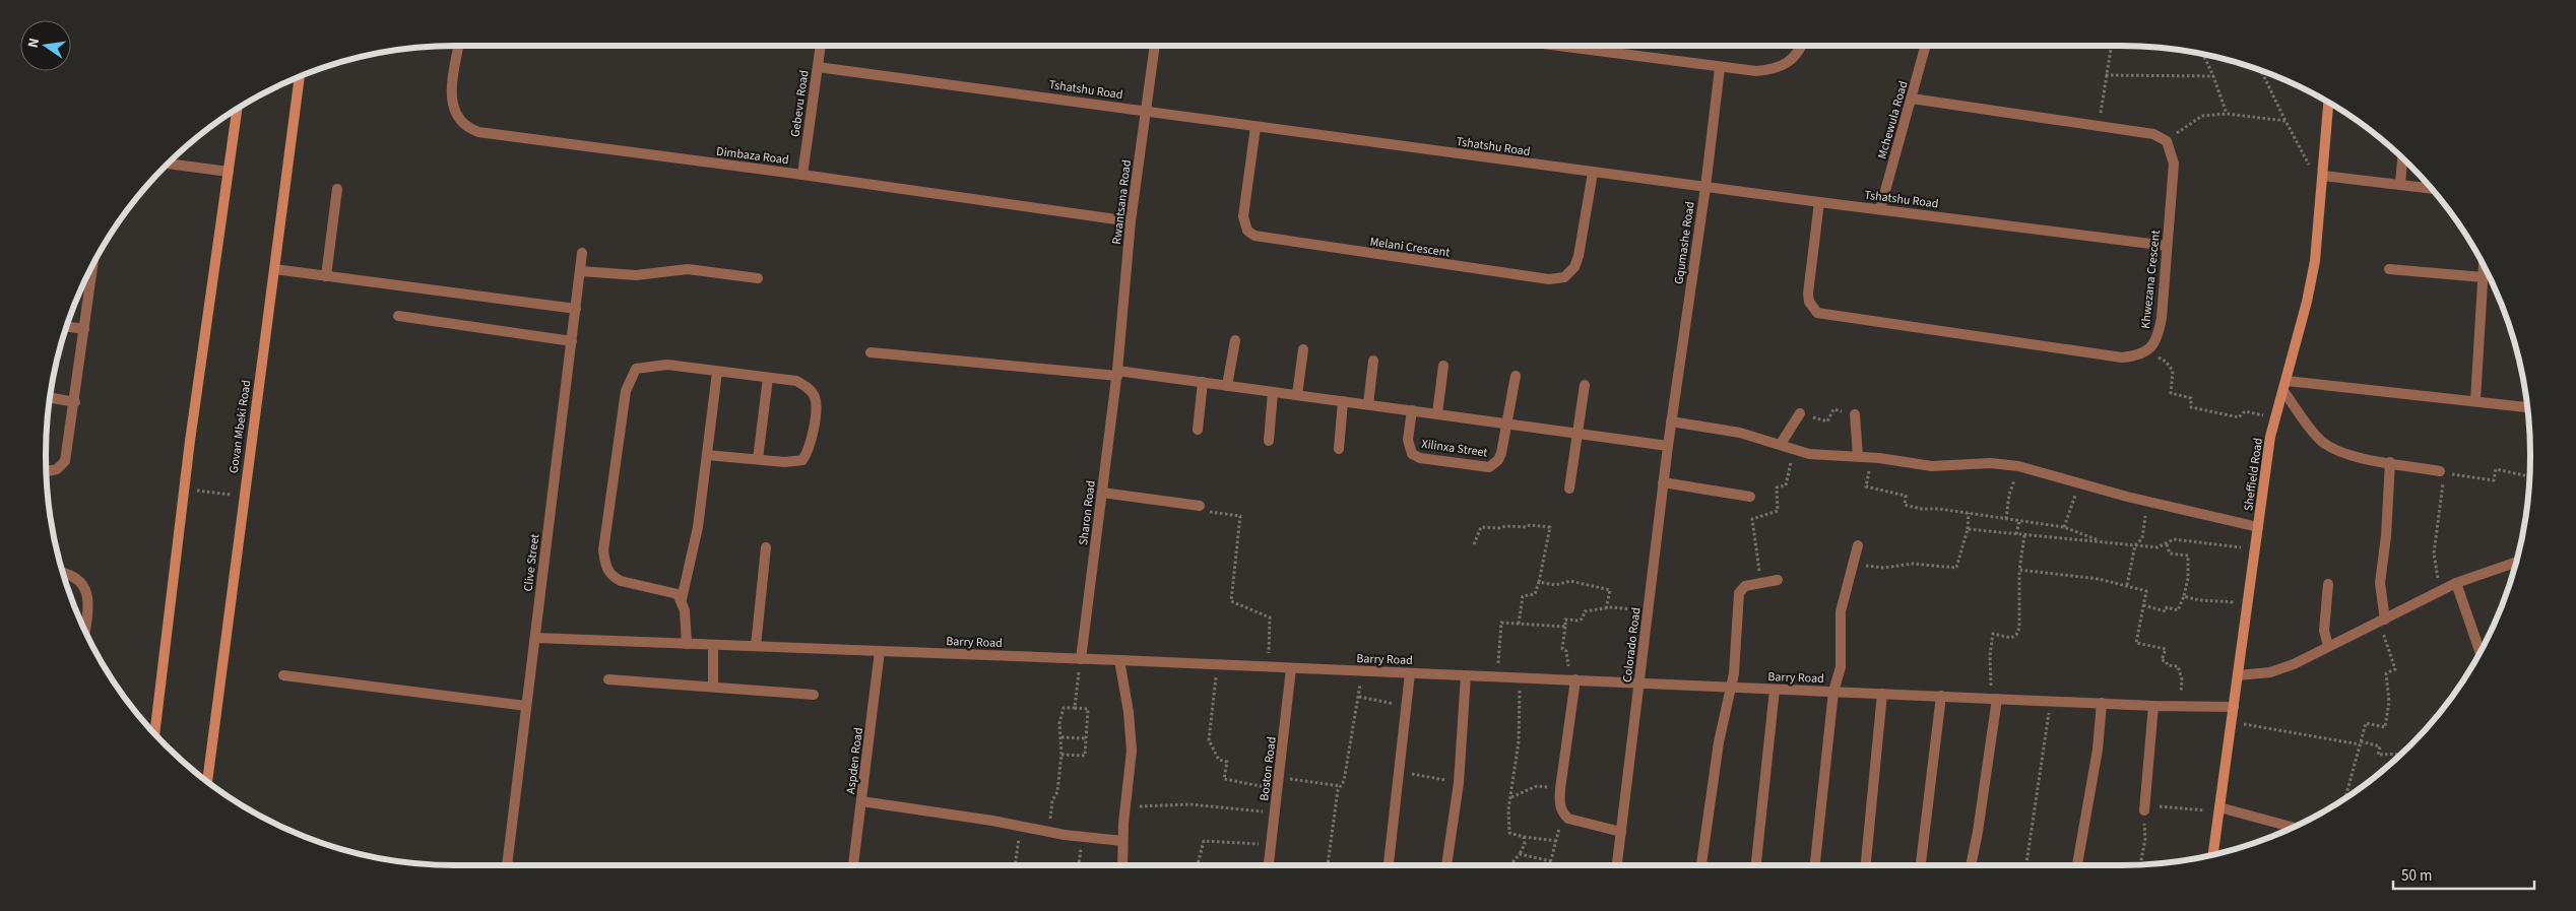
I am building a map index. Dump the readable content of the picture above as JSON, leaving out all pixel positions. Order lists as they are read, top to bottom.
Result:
{
  "streets": {
    "main road": ["Govan Mbeki Road", "Sheffield Road"],
    "street": [
      "Tshatshu Road",
      "Gebevu Road",
      "Mchewula Road",
      "Dimbaza Road",
      "Rwantsana Road",
      "Gqumashe Road",
      "Melani Crescent",
      "Khwezana Crescent",
      "Xilinxa Street",
      "Sharon Road",
      "Clive Street",
      "Barry Road",
      "Colorado Road",
      "Aspden Road",
      "Boston Road"
    ]
  },
  "crossings": [
    ["Tshatshu Road", "Gebevu Road"],
    ["Tshatshu Road", "Mchewula Road"],
    ["Tshatshu Road", "Rwantsana Road"],
    ["Tshatshu Road", "Gqumashe Road"],
    ["Tshatshu Road", "Melani Crescent"],
    ["Tshatshu Road", "Khwezana Crescent"],
    ["Gebevu Road", "Dimbaza Road"],
    ["Dimbaza Road", "Rwantsana Road"],
    ["Rwantsana Road", "Sharon Road"],
    ["Gqumashe Road", "Colorado Road"],
    ["Sheffield Road", "Barry Road"],
    ["Sharon Road", "Barry Road"],
    ["Clive Street", "Barry Road"],
    ["Barry Road", "Colorado Road"],
    ["Barry Road", "Aspden Road"],
    ["Barry Road", "Boston Road"]
  ],
  "scale_bar": "50 m",
  "north": "left"
}
